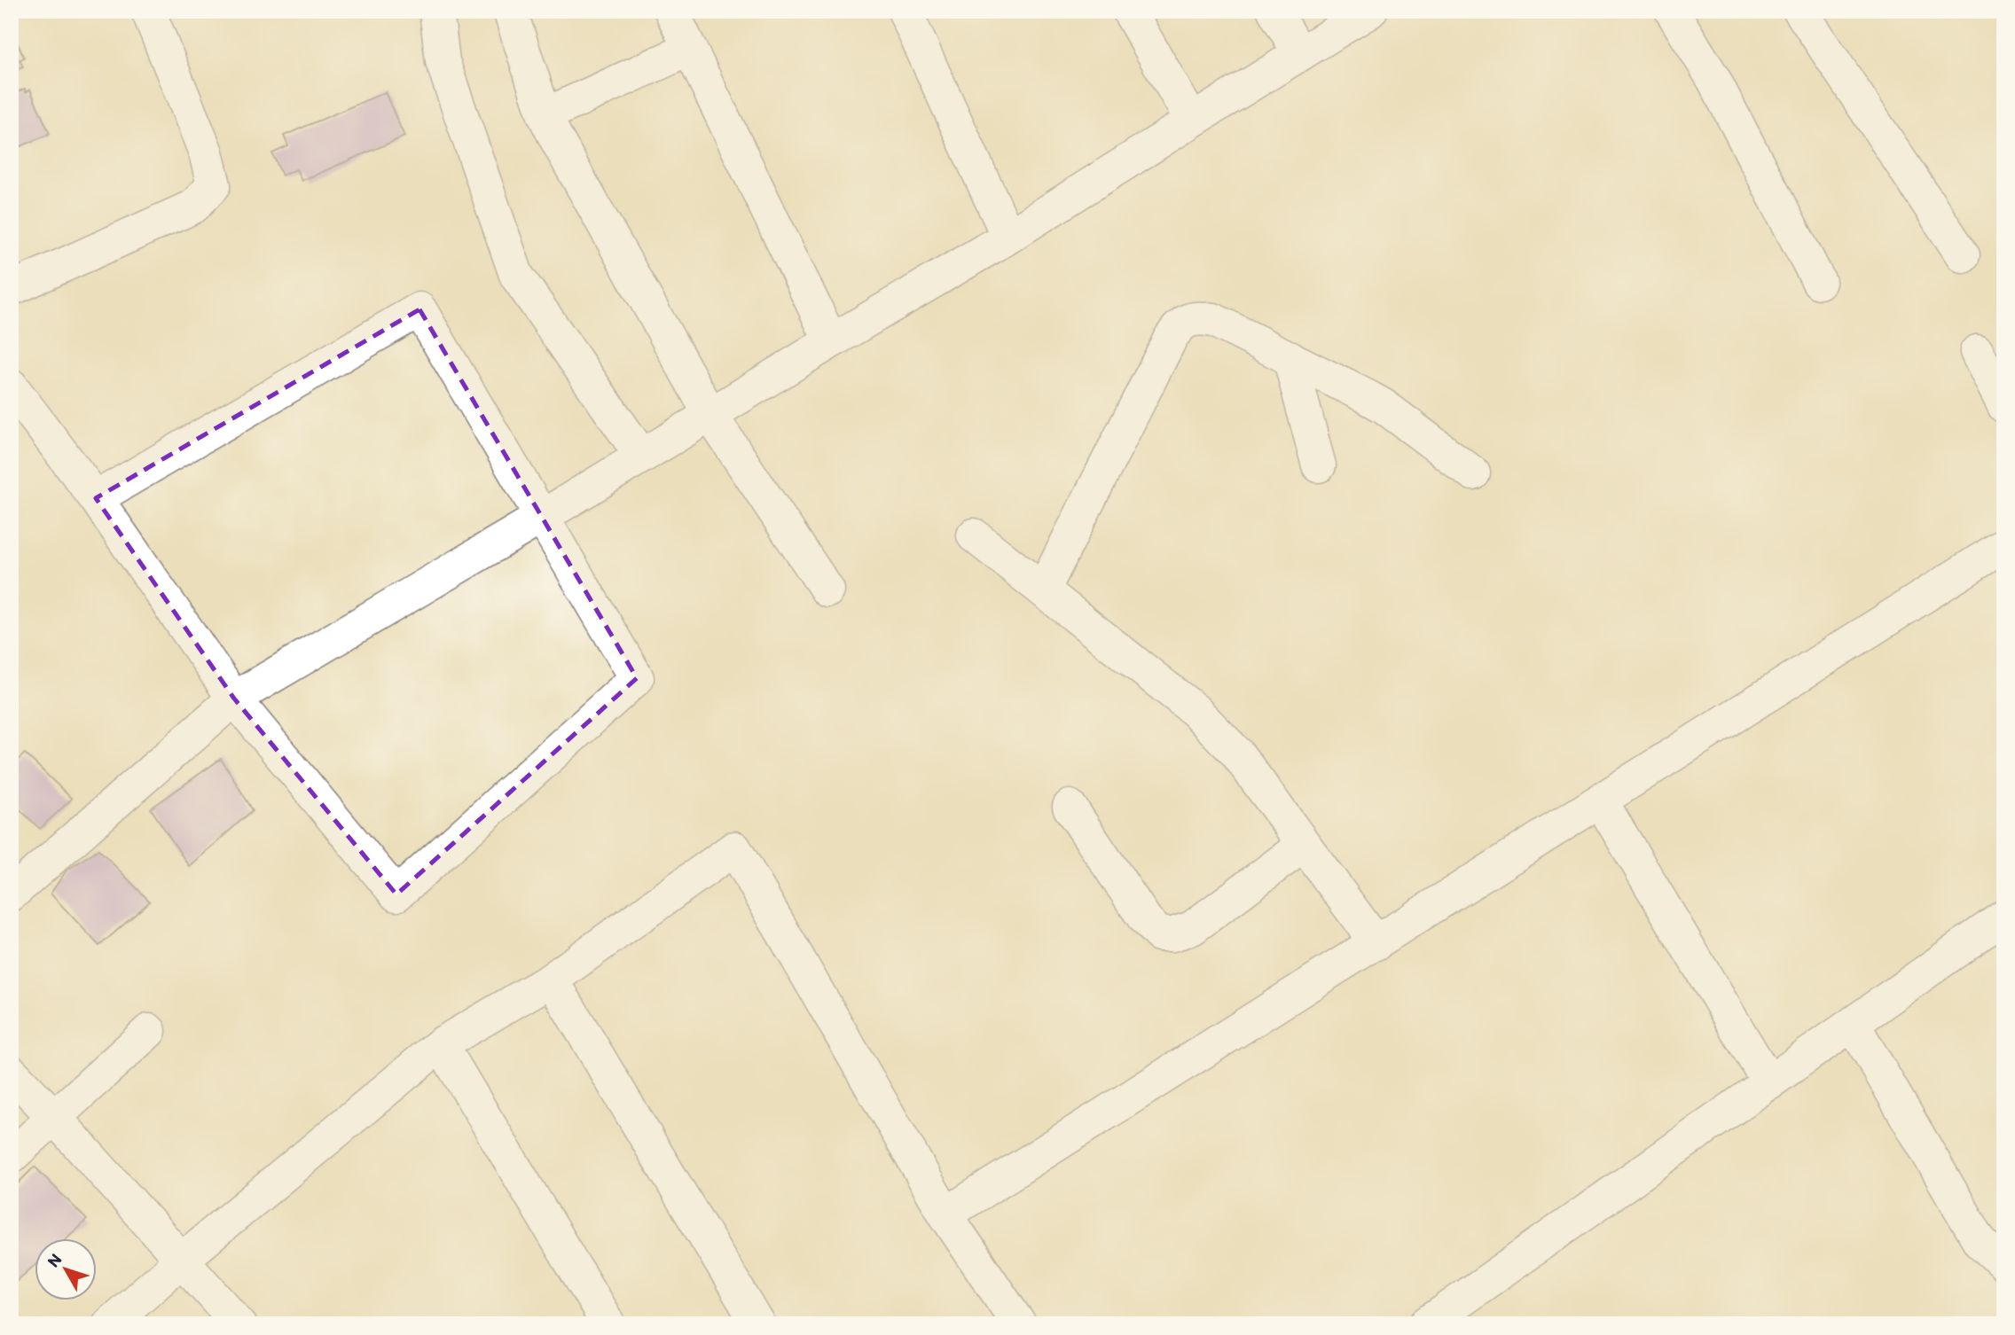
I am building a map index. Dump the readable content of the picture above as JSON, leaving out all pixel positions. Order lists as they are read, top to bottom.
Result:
{
  "north": "top left"
}
